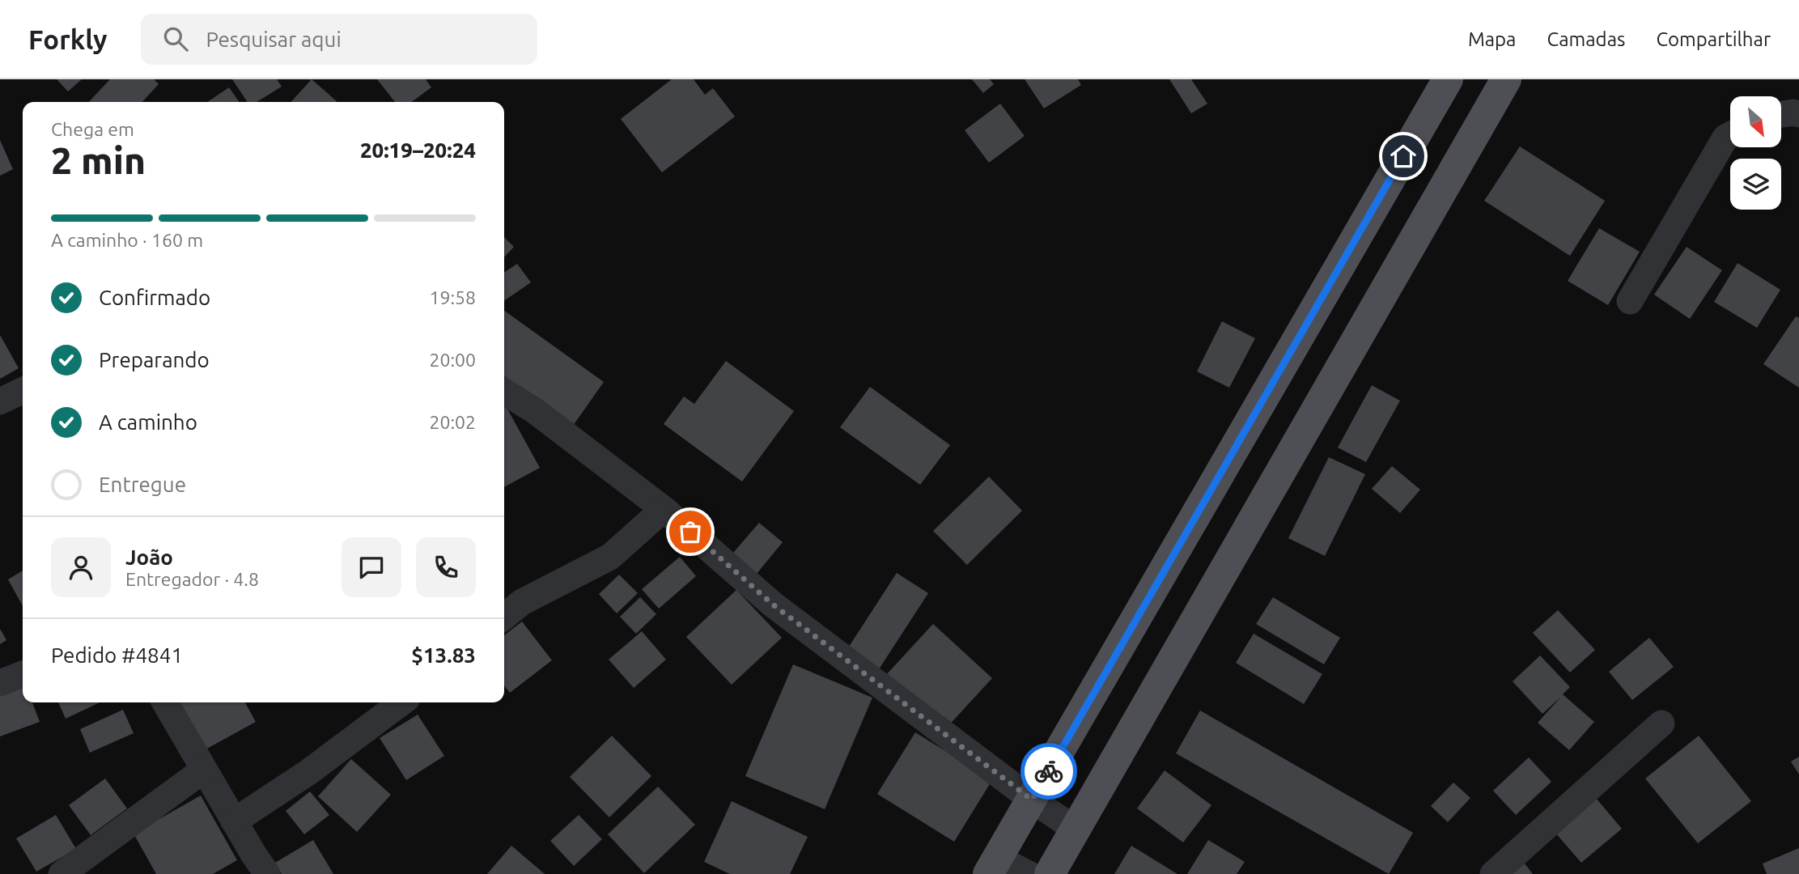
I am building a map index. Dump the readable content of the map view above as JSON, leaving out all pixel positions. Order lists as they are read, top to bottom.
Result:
{
  "north": "bottom right",
  "page": {
    "header": "Forkly",
    "search": "Pesquisar aqui",
    "nav": ["Mapa", "Camadas", "Compartilhar"],
    "heading": ["2 min", "Chega em", "20:19–20:24"],
    "panel": [
      "João",
      "Entregador · 4.8",
      "Pedido #4841",
      "$13.83"
    ],
    "bar": "A caminho · 160 m",
    "list": [
      ["Confirmado", "19:58"],
      ["Preparando", "20:00"],
      ["A caminho", "20:02"],
      "Entregue"
    ]
  }
}
